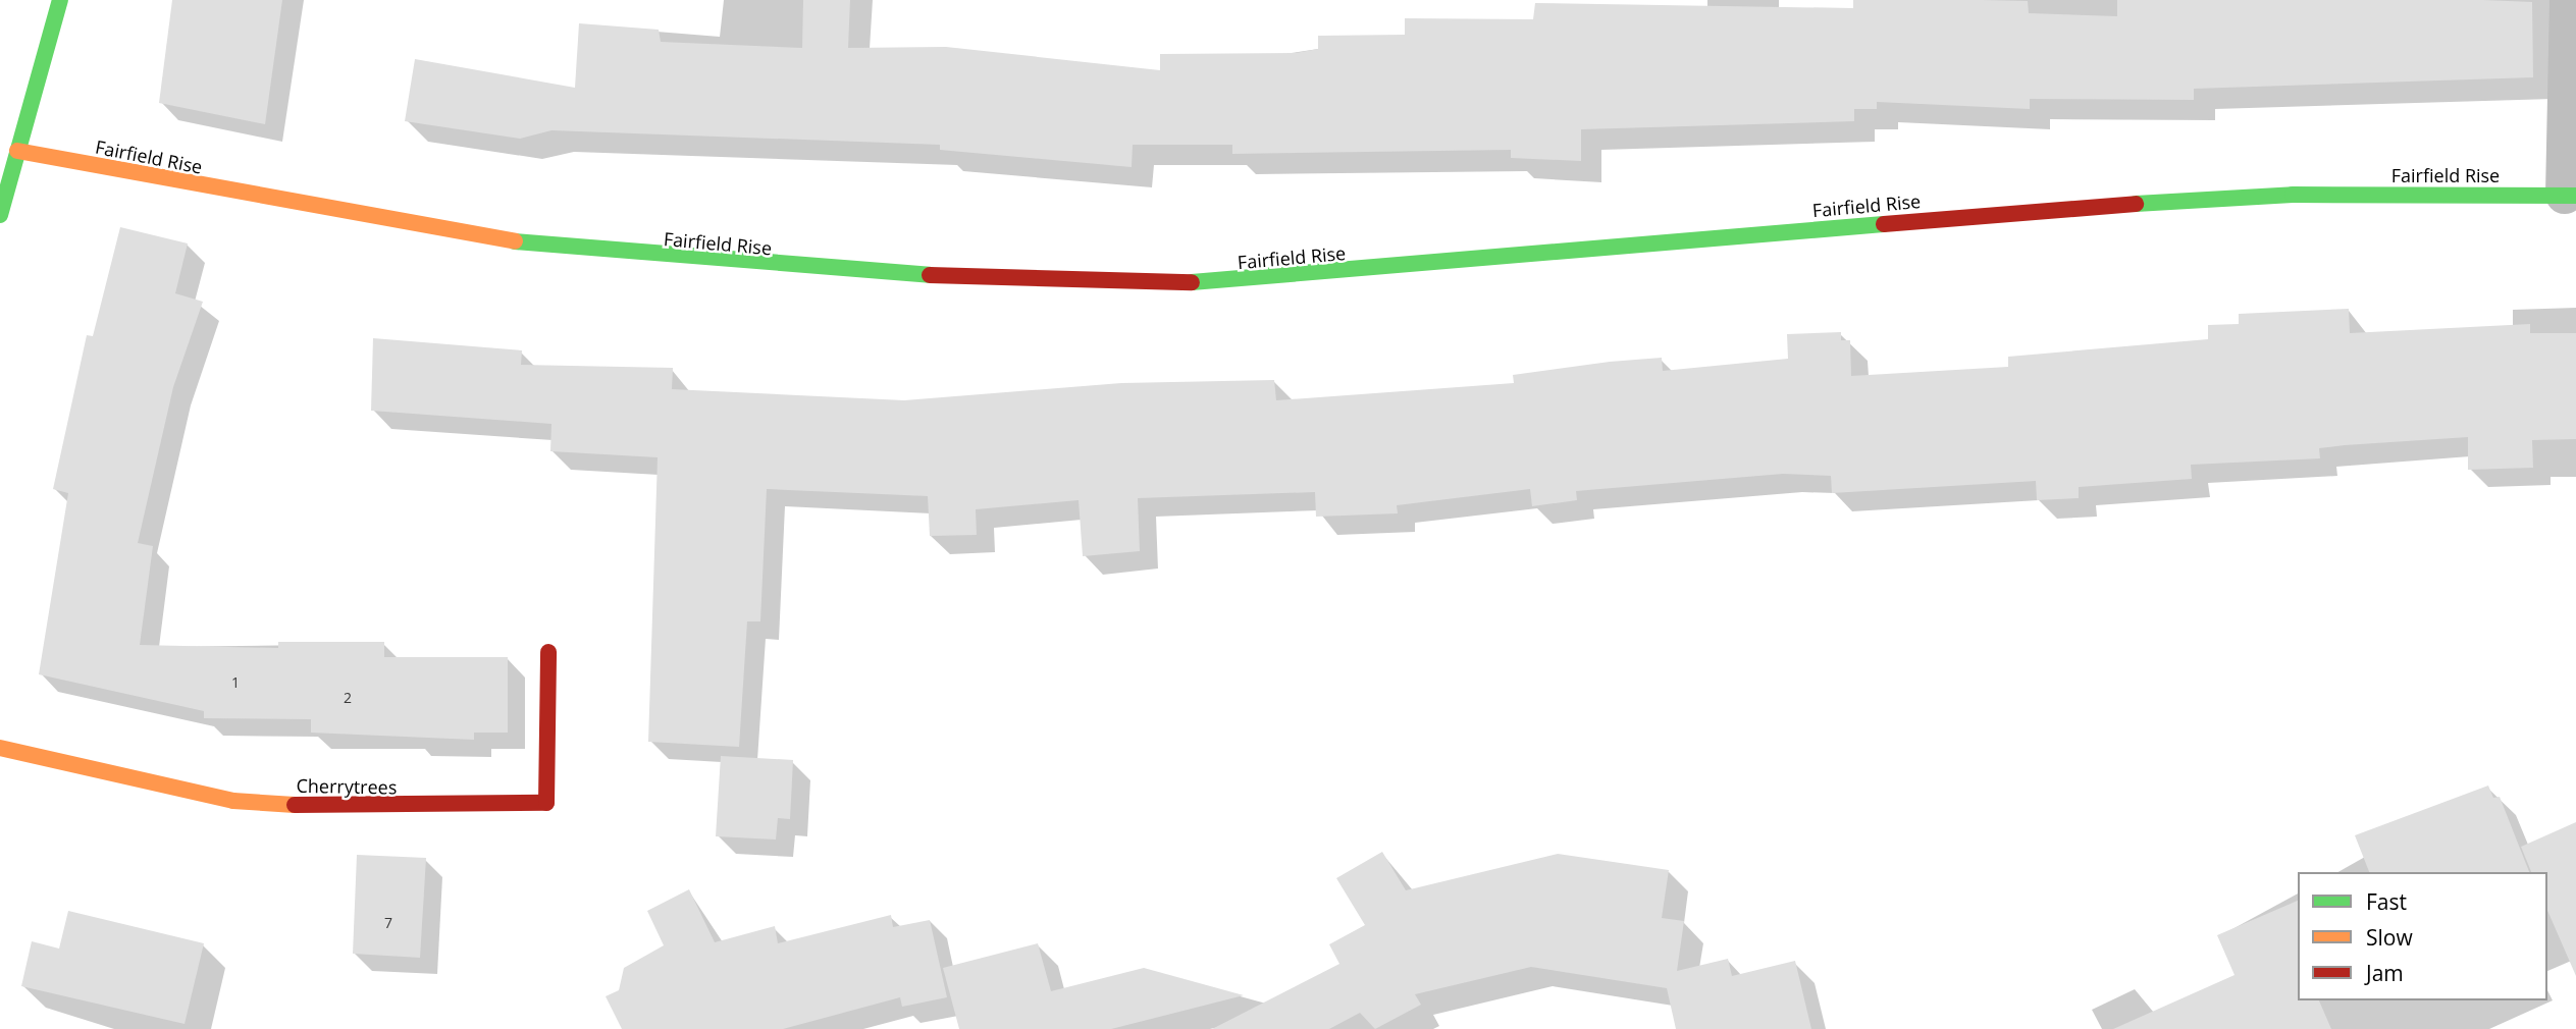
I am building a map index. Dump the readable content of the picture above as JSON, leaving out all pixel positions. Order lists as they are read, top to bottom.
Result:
{
  "streets": {
    "street": ["Fairfield Rise", "Cherrytrees"]
  },
  "house_numbers": ["1", "2", "7"],
  "legend": ["Fast", "Slow", "Jam"]
}
